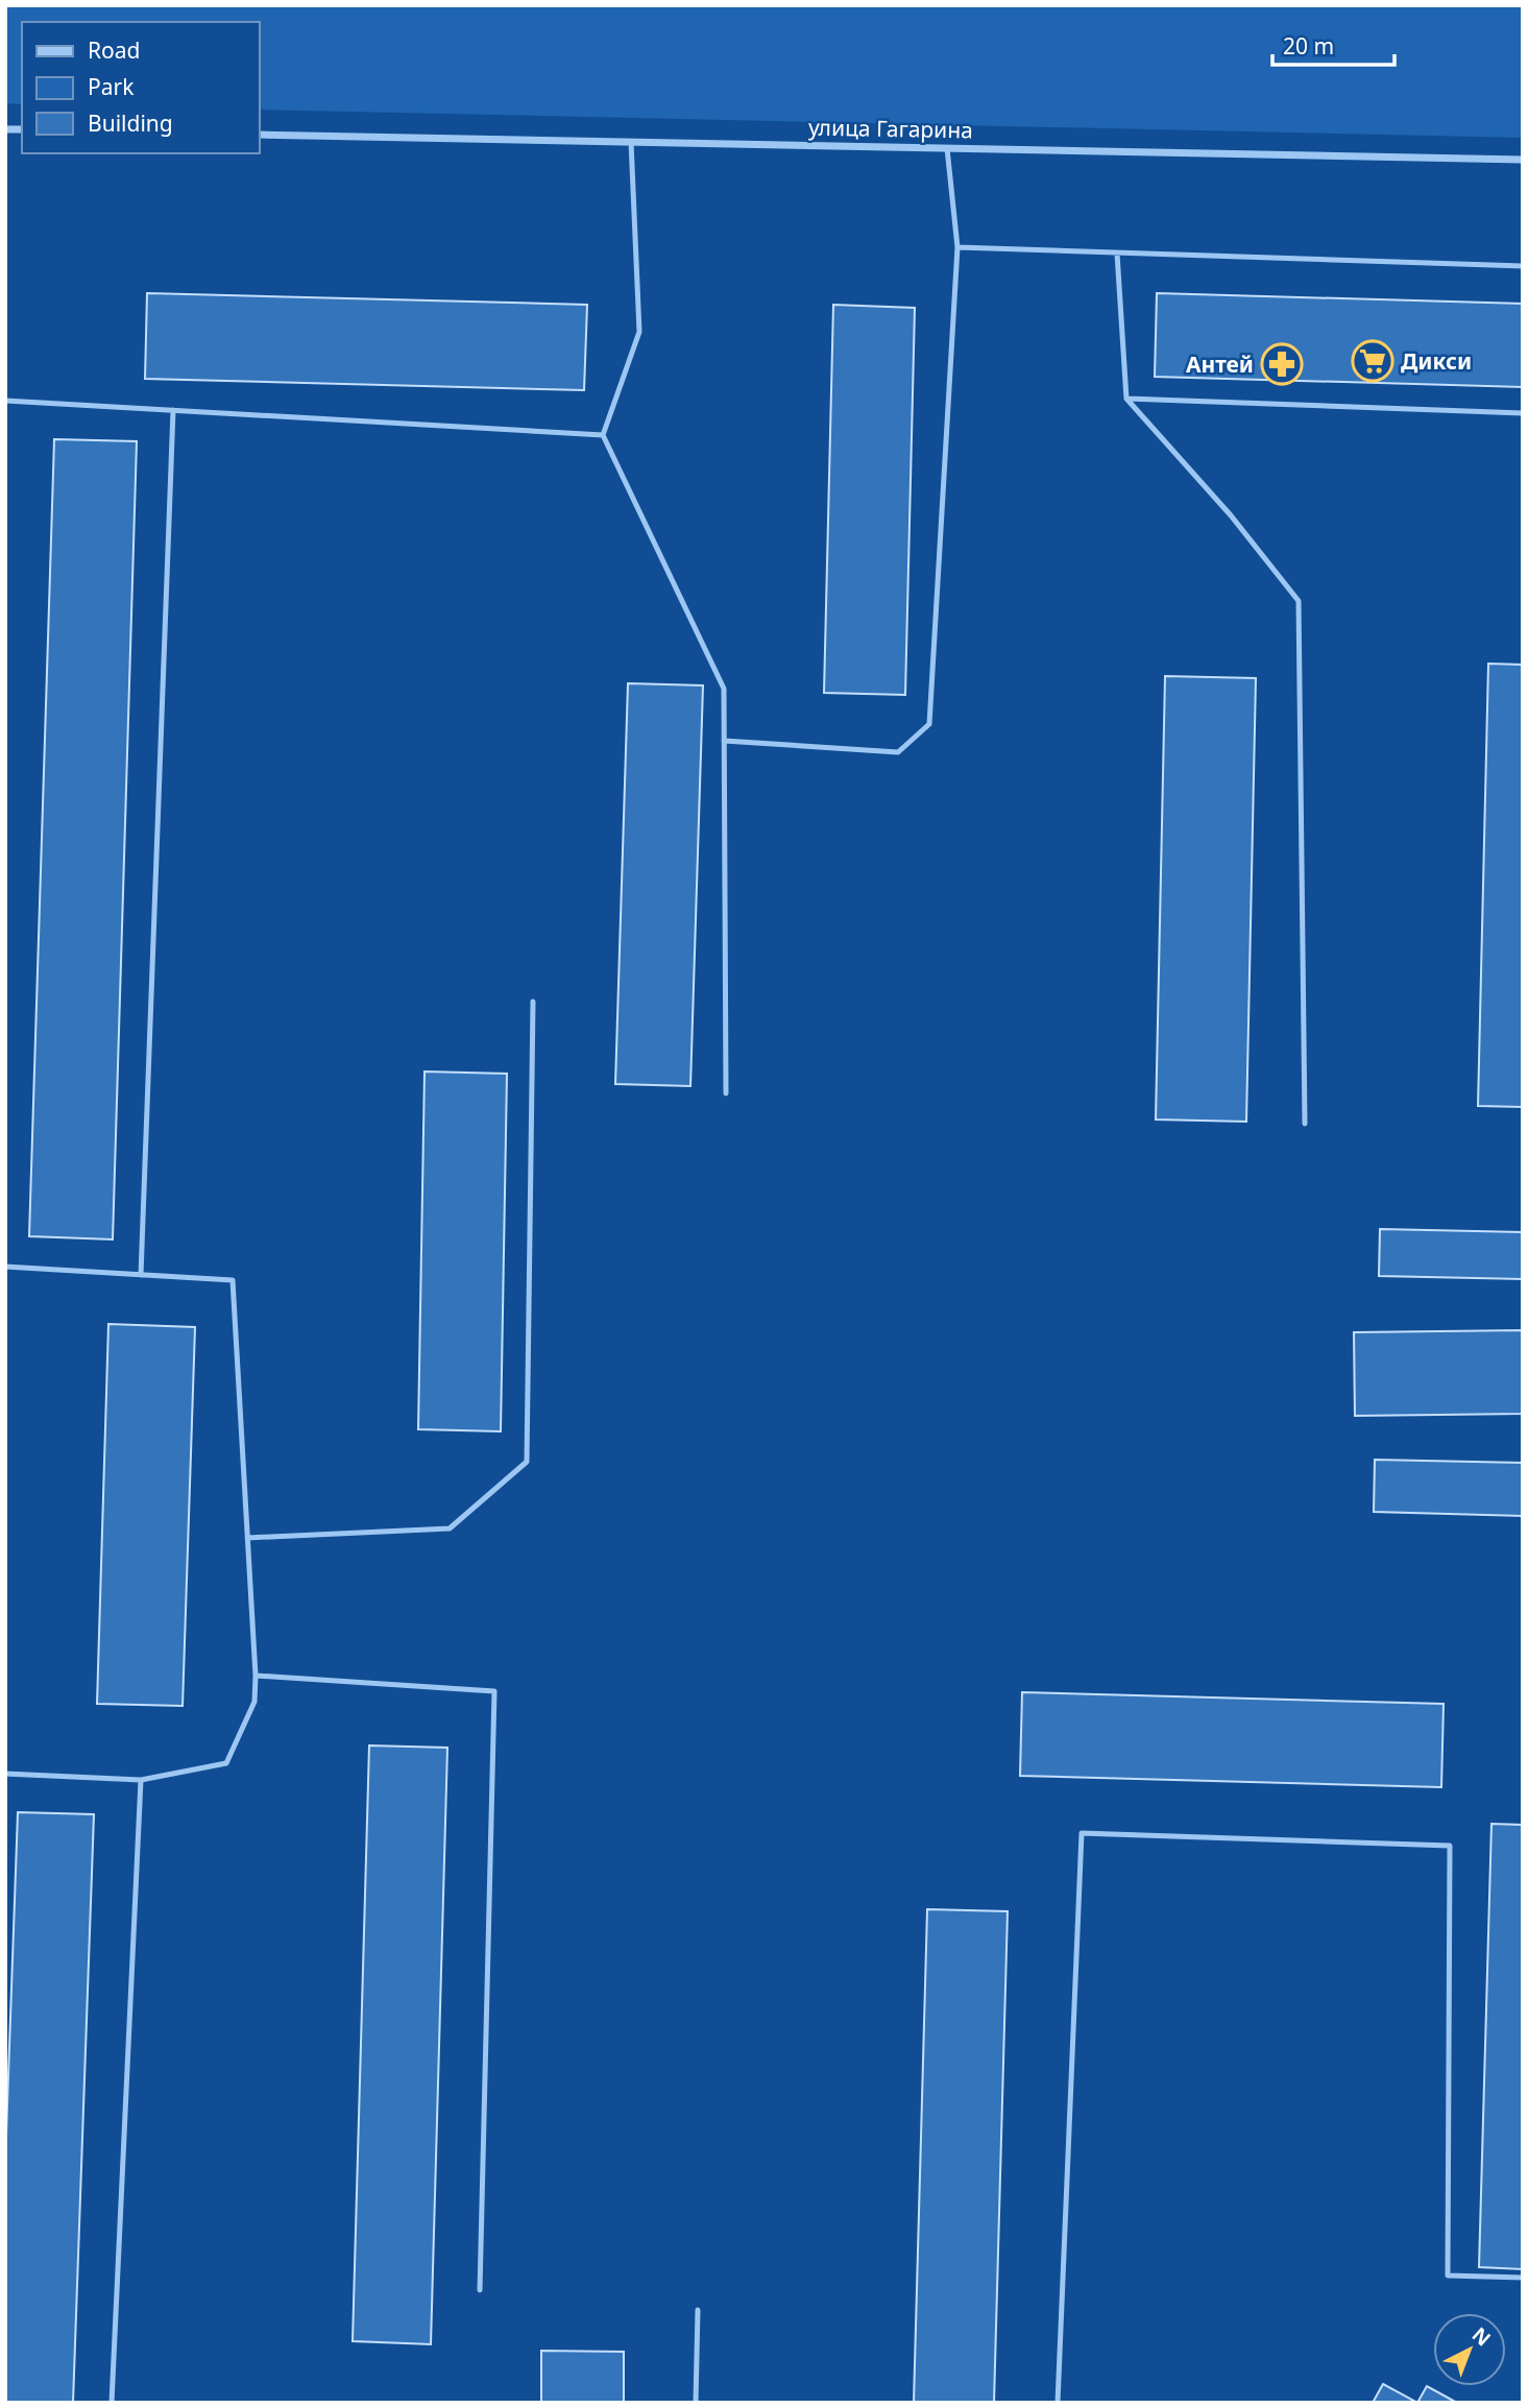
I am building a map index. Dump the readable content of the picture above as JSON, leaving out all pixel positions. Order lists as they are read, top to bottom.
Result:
{
  "streets": {
    "street": ["улица Гагарина"]
  },
  "places": {
    "supermarket": ["Дикси"],
    "pharmacy": ["Антей"]
  },
  "legend": ["Road", "Park", "Building"],
  "scale_bar": "20 m",
  "north": "top right"
}
